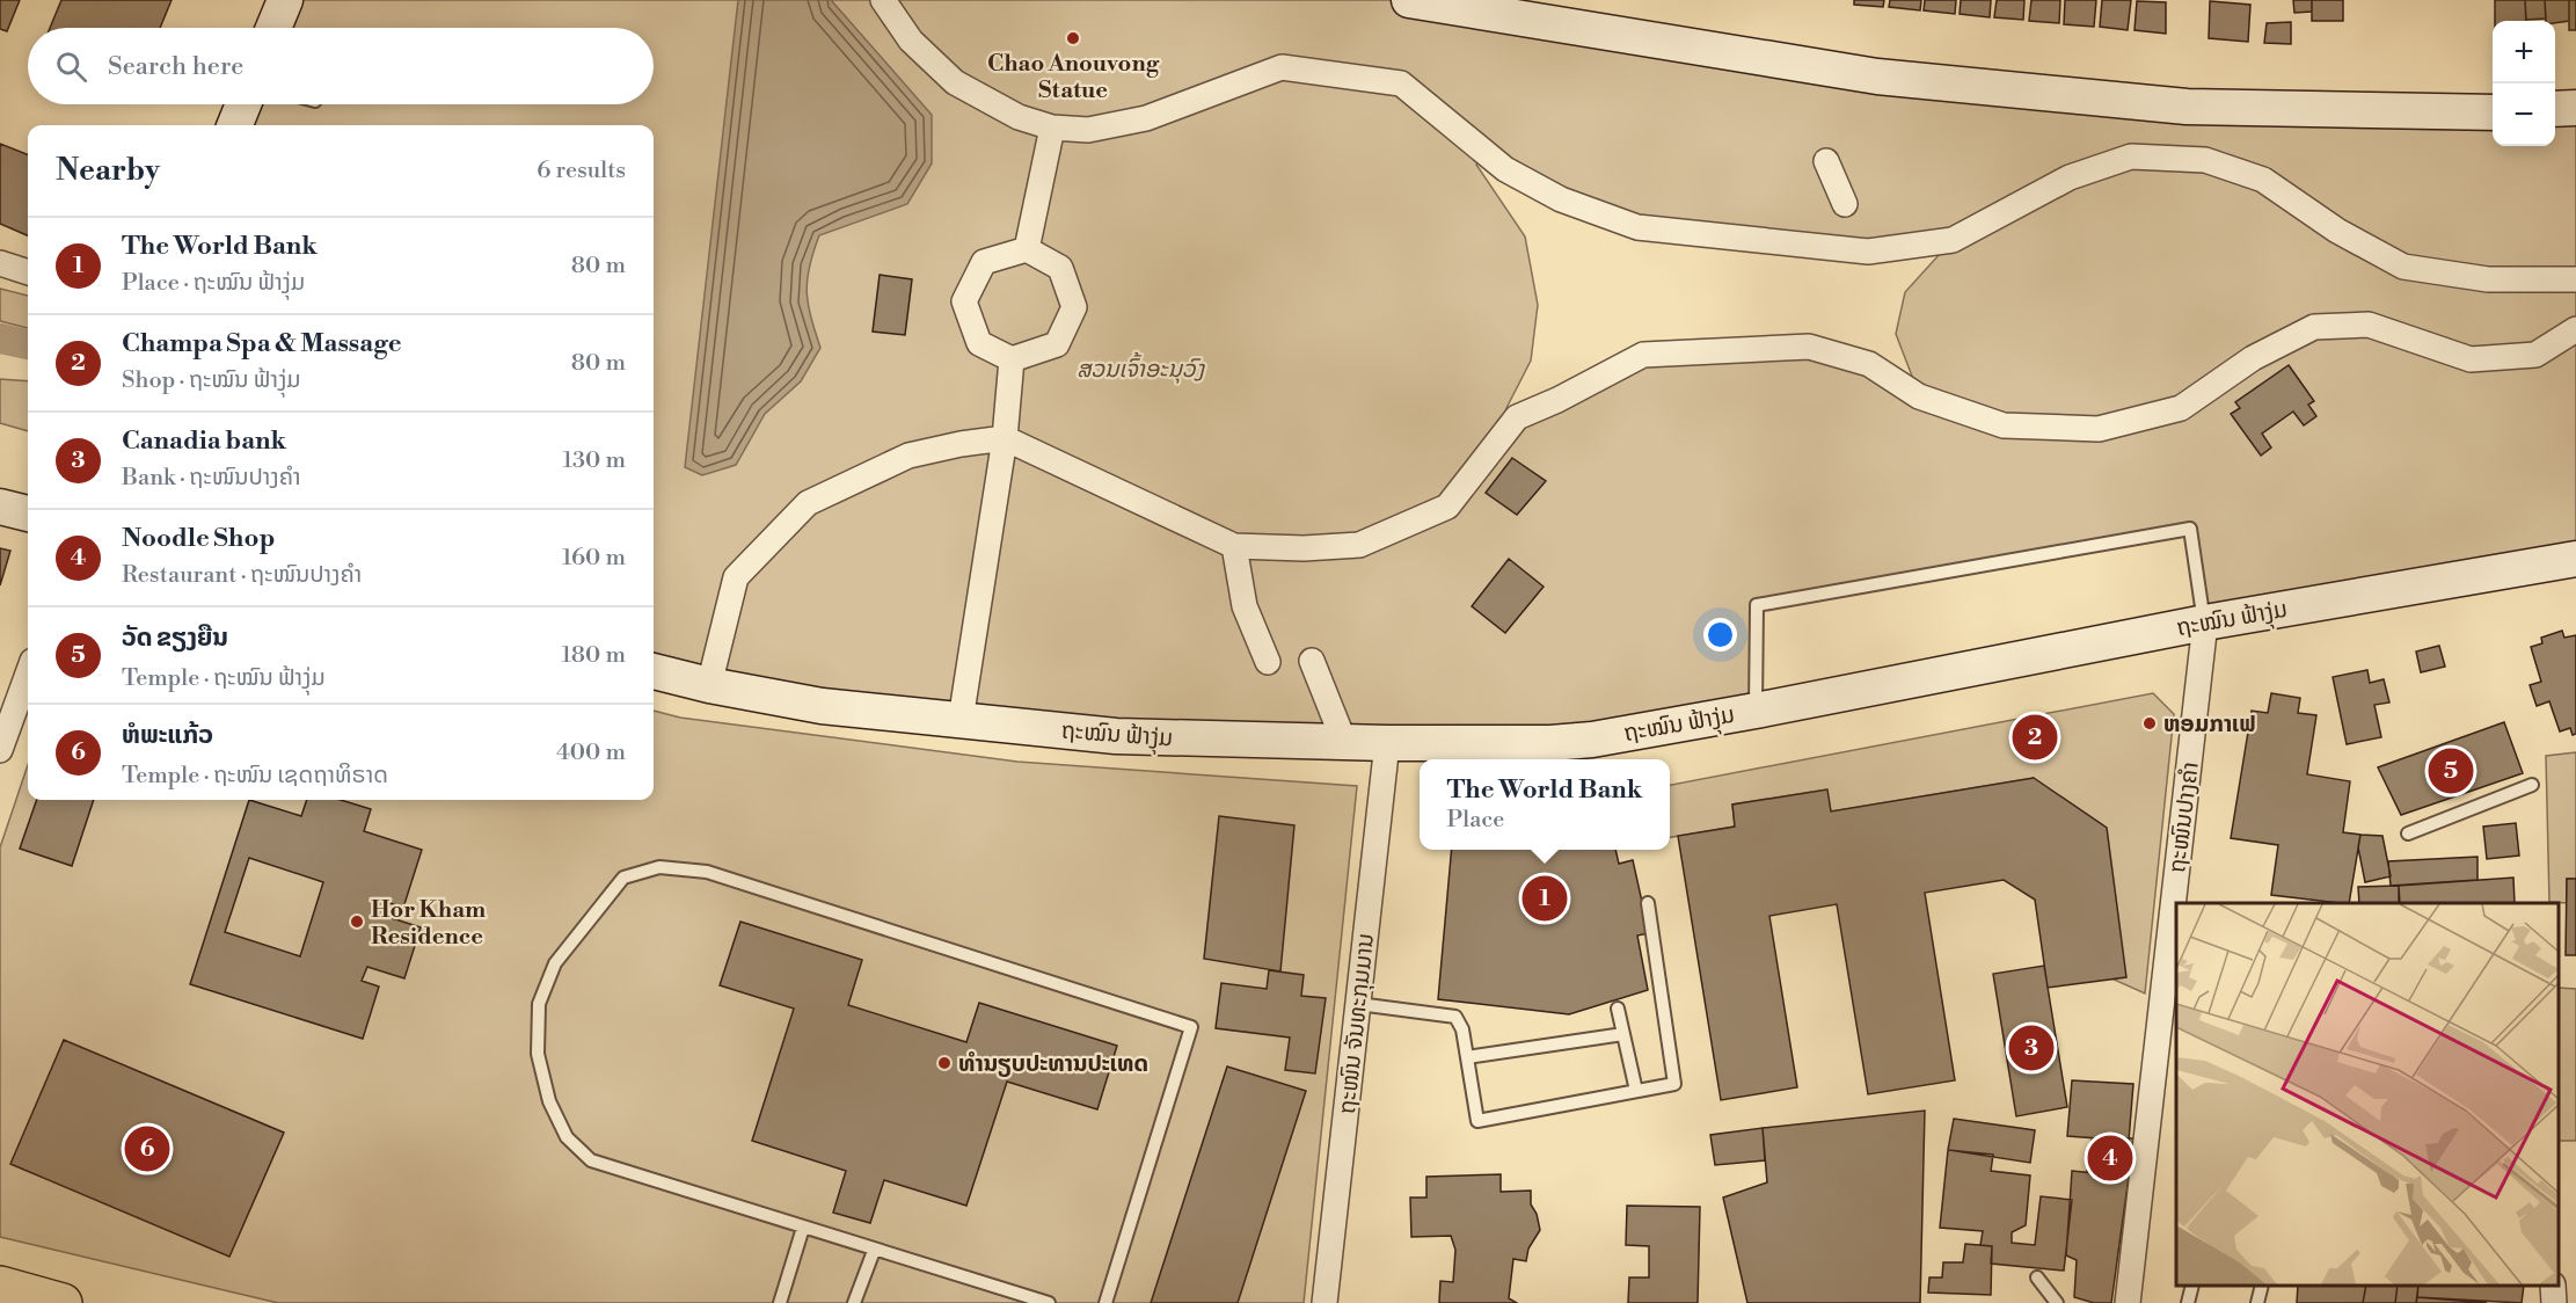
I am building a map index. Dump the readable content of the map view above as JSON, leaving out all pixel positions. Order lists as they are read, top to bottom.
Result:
{
  "streets": {
    "street": ["ຖະໝົນ ຟ້າງຸ່ມ", "ຖະໜົນປາງຄໍາ", "ຖະໜົນ ຈັນທະກຸມມານ"]
  },
  "crossings": [
    ["ຖະໝົນ ຟ້າງຸ່ມ", "ຖະໜົນປາງຄໍາ"],
    ["ຖະໝົນ ຟ້າງຸ່ມ", "ຖະໜົນ ຈັນທະກຸມມານ"]
  ],
  "parks": ["ສວນເຈົ້າອະນຸວົງ"],
  "places": [
    "Chao Anouvong Statue",
    "ຫອມກາເຟ",
    "Hor Kham Residence",
    "ທຳນຽບປະທານປະເທດ"
  ],
  "page": {
    "map_buttons": ["+", "−"],
    "search": "Search here",
    "heading": ["Nearby", "6 results"],
    "list": [
      {
        "mark": "1",
        "name": "The World Bank",
        "note": "Place · ຖະໝົນ ຟ້າງຸ່ມ",
        "value": "80 m"
      },
      {
        "mark": "2",
        "name": "Champa Spa & Massage",
        "note": "Shop · ຖະໝົນ ຟ້າງຸ່ມ",
        "value": "80 m"
      },
      {
        "mark": "3",
        "name": "Canadia bank",
        "note": "Bank · ຖະໜົນປາງຄໍາ",
        "value": "130 m"
      },
      {
        "mark": "4",
        "name": "Noodle Shop",
        "note": "Restaurant · ຖະໜົນປາງຄໍາ",
        "value": "160 m"
      },
      {
        "mark": "5",
        "name": "ວັດ ຂຽງຍືນ",
        "note": "Temple · ຖະໝົນ ຟ້າງຸ່ມ",
        "value": "180 m"
      },
      {
        "mark": "6",
        "name": "ຫໍພະແກ້ວ",
        "note": "Temple · ຖະໜົນ ເຊດຖາທິຣາດ",
        "value": "400 m"
      }
    ],
    "pins": [
      "2",
      "5",
      "1",
      "3",
      "6",
      "4"
    ],
    "popup": ["The World Bank", "Place"]
  }
}
